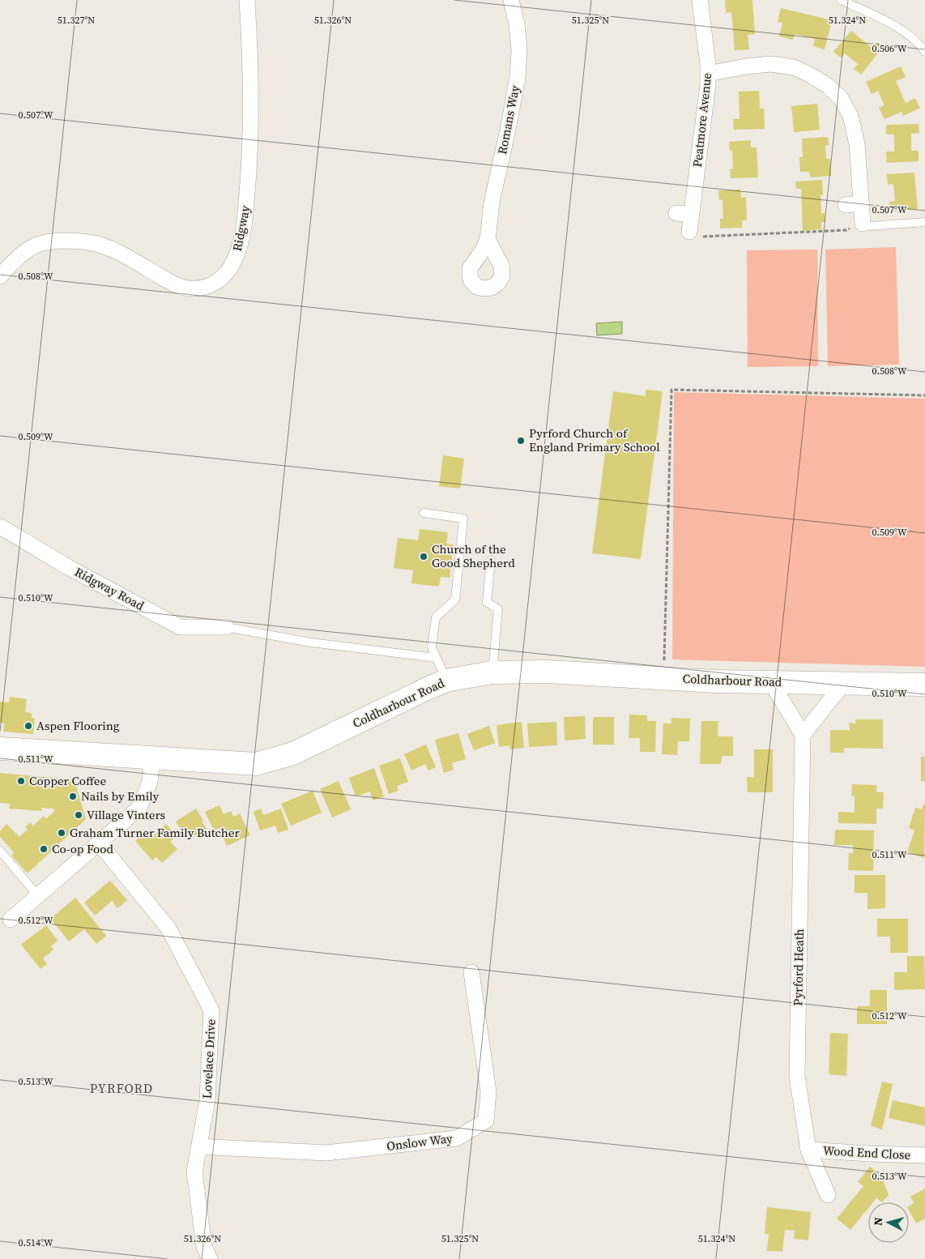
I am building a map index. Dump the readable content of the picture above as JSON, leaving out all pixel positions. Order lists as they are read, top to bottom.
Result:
{
  "streets": {
    "main road": ["Coldharbour Road"],
    "street": [
      "Romans Way",
      "Peatmore Avenue",
      "Ridgway",
      "Ridgway Road",
      "Pyrford Heath",
      "Lovelace Drive",
      "Onslow Way",
      "Wood End Close"
    ]
  },
  "crossings": [
    ["Pyrford Heath", "Wood End Close"],
    ["Lovelace Drive", "Onslow Way"]
  ],
  "districts": ["PYRFORD"],
  "places": [
    "Pyrford Church of England Primary School",
    "Church of the Good Shepherd",
    "Aspen Flooring",
    "Copper Coffee",
    "Nails by Emily",
    "Village Vinters",
    "Graham Turner Family Butcher",
    "Co-op Food"
  ],
  "north": "left",
  "coordinates": [
    "51.327°N",
    "51.326°N",
    "51.325°N",
    "51.324°N",
    "0.506°W",
    "0.507°W",
    "0.508°W",
    "0.509°W",
    "0.510°W",
    "0.511°W",
    "0.512°W",
    "0.513°W",
    "0.514°W"
  ]
}
